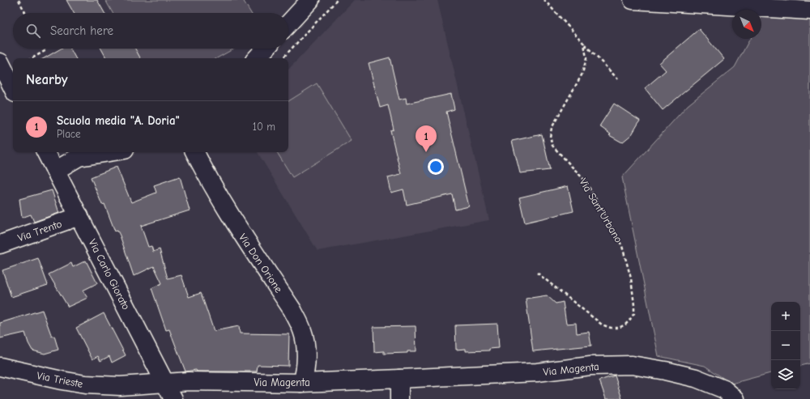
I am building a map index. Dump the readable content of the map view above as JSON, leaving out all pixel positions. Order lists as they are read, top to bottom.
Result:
{
  "streets": {
    "street": [
      "Via Trento",
      "Via Don Orione",
      "Via Carlo Giorato",
      "Via Magenta",
      "Via Trieste"
    ],
    "path": ["Via Sant'Urbano"]
  },
  "crossings": [
    ["Via Trento", "Via Carlo Giorato"],
    ["Via Don Orione", "Via Magenta"],
    ["Via Carlo Giorato", "Via Magenta"],
    ["Via Carlo Giorato", "Via Trieste"],
    ["Via Magenta", "Via Trieste"]
  ],
  "north": "bottom right",
  "page": {
    "search": "Search here",
    "heading": "Nearby",
    "list": [
      {
        "mark": "1",
        "name": "Scuola media \"A. Doria\"",
        "note": "Place",
        "value": "10 m"
      }
    ],
    "pins": "1",
    "map_buttons": ["+", "−"]
  }
}
